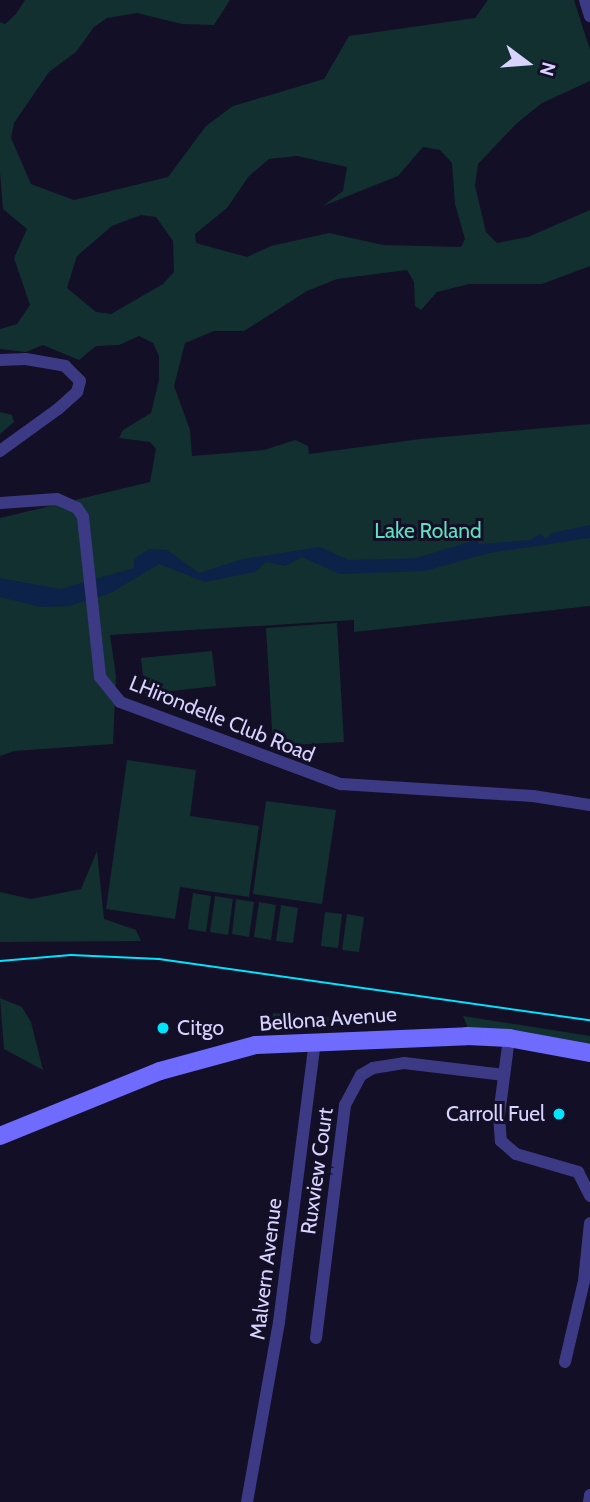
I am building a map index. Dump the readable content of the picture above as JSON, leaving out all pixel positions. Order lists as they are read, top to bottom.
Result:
{
  "streets": {
    "main road": ["Bellona Avenue"],
    "street": ["LHirondelle Club Road", "Ruxview Court", "Malvern Avenue"]
  },
  "crossings": [
    ["Bellona Avenue", "Malvern Avenue"]
  ],
  "parks": ["Lake Roland"],
  "places": ["Citgo", "Carroll Fuel"],
  "north": "right"
}
